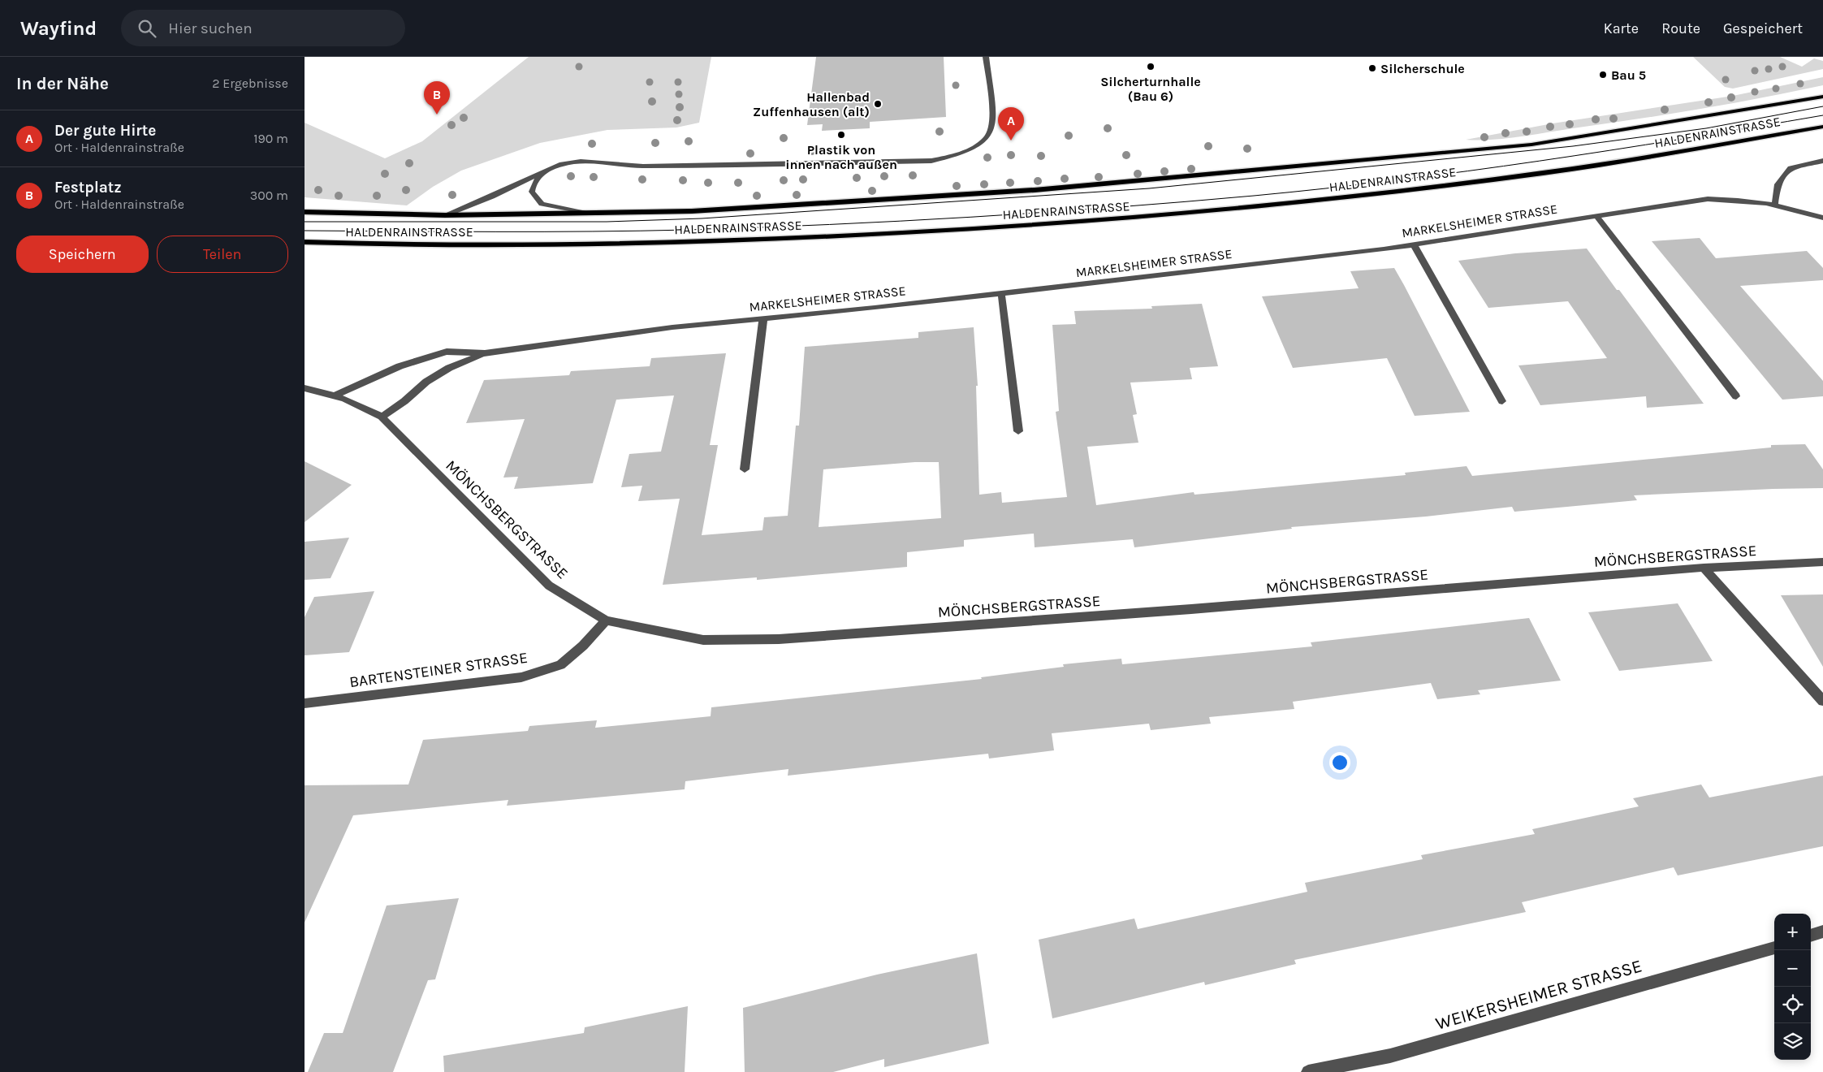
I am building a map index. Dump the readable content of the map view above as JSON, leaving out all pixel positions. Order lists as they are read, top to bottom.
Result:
{
  "streets": {
    "main road": ["HALDENRAINSTRASSE"],
    "street": [
      "MARKELSHEIMER STRASSE",
      "MÖNCHSBERGSTRASSE",
      "BARTENSTEINER STRASSE",
      "WEIKERSHEIMER STRASSE"
    ]
  },
  "crossings": [
    ["MARKELSHEIMER STRASSE", "MÖNCHSBERGSTRASSE"],
    ["MÖNCHSBERGSTRASSE", "BARTENSTEINER STRASSE"]
  ],
  "places": [
    "Silcherturnhalle (Bau 6)",
    "Silcherschule",
    "Bau 5",
    "Hallenbad Zuffenhausen (alt)",
    "Plastik von innen nach außen"
  ],
  "page": {
    "header": "Wayfind",
    "search": "Hier suchen",
    "nav": ["Karte", "Route", "Gespeichert"],
    "heading": ["In der Nähe", "2 Ergebnisse"],
    "pins": ["B", "A"],
    "list": [
      {
        "mark": "A",
        "name": "Der gute Hirte",
        "note": "Ort · Haldenrainstraße",
        "value": "190 m"
      },
      {
        "mark": "B",
        "name": "Festplatz",
        "note": "Ort · Haldenrainstraße",
        "value": "300 m"
      }
    ],
    "buttons": ["Speichern", "Teilen"],
    "map_buttons": ["+", "−"]
  }
}
